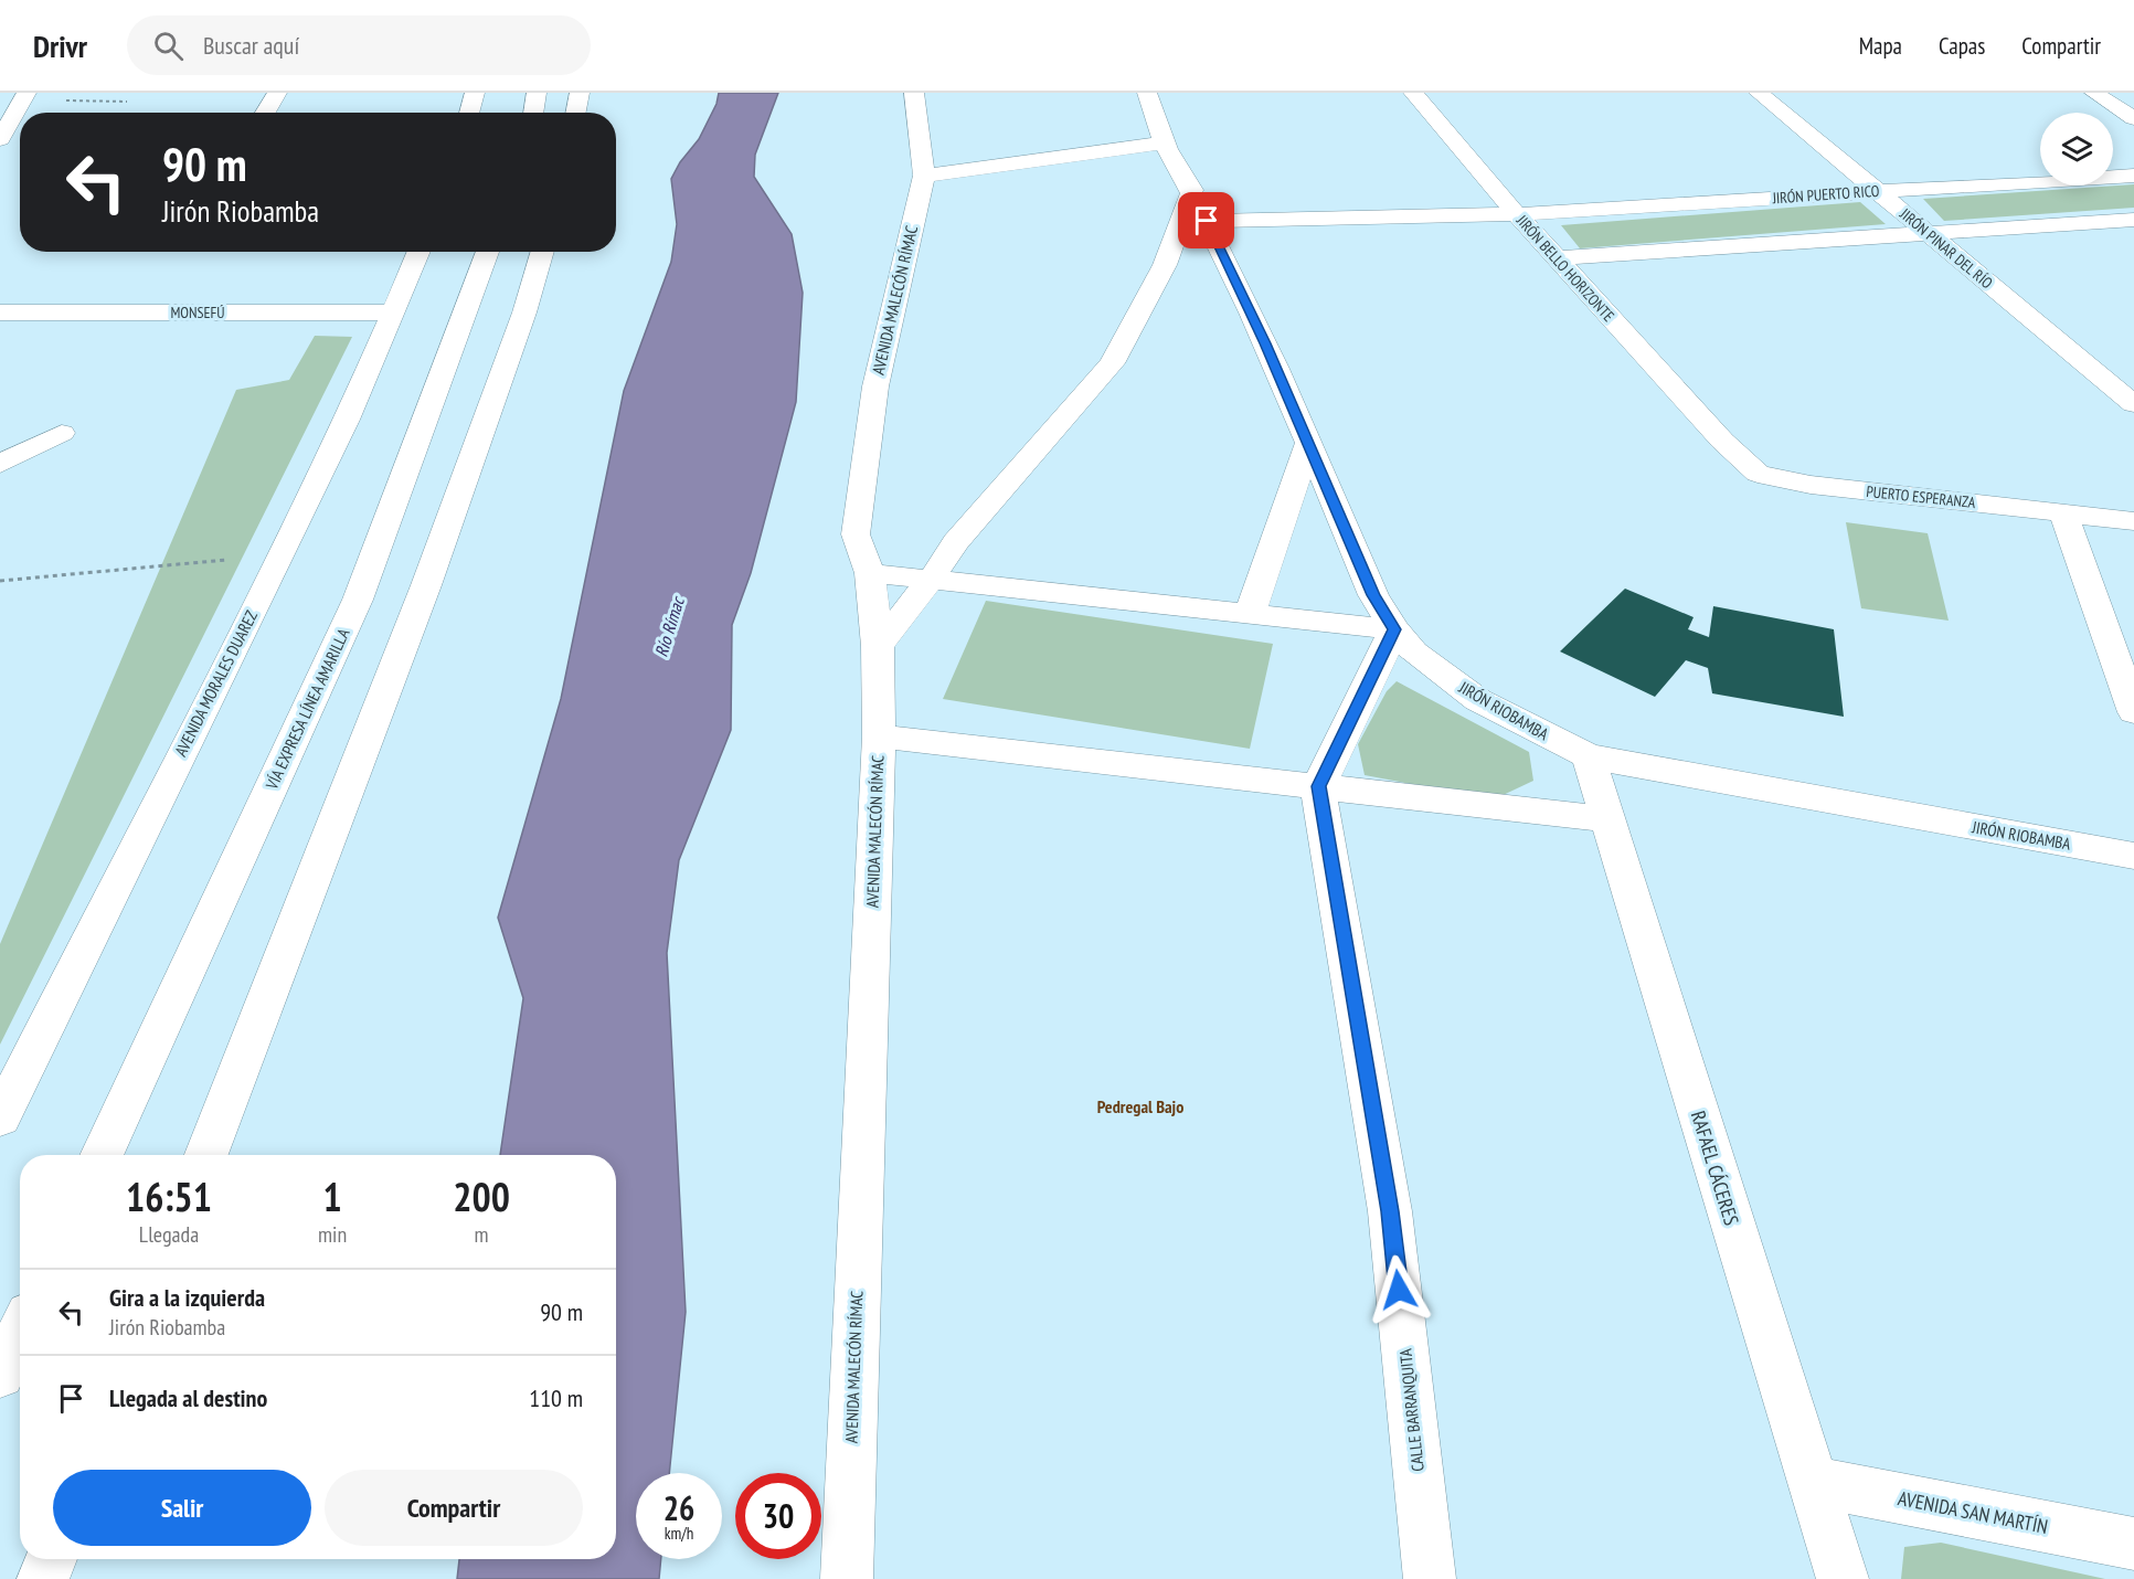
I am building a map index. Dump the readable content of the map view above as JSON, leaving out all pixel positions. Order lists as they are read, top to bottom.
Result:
{
  "streets": {
    "main road": [
      "JIRÓN PUERTO RICO",
      "JIRÓN PINAR DEL RÍO",
      "JIRÓN BELLO HORIZONTE",
      "AVENIDA MALECÓN RÍMAC",
      "MONSEFÚ",
      "PUERTO ESPERANZA",
      "AVENIDA MORALES DUAREZ",
      "VÍA EXPRESA LÍNEA AMARILLA",
      "JIRÓN RIOBAMBA",
      "RAFAEL CÁCERES",
      "CALLE BARRANQUITA",
      "AVENIDA SAN MARTÍN"
    ]
  },
  "crossings": [
    ["JIRÓN PUERTO RICO", "JIRÓN PINAR DEL RÍO"],
    ["JIRÓN PUERTO RICO", "JIRÓN BELLO HORIZONTE"],
    ["JIRÓN PUERTO RICO", "JIRÓN RIOBAMBA"],
    ["JIRÓN BELLO HORIZONTE", "PUERTO ESPERANZA"],
    ["MONSEFÚ", "AVENIDA MORALES DUAREZ"],
    ["JIRÓN RIOBAMBA", "RAFAEL CÁCERES"],
    ["RAFAEL CÁCERES", "AVENIDA SAN MARTÍN"]
  ],
  "districts": ["Pedregal Bajo"],
  "water": ["Río Rímac"],
  "page": {
    "header": "Drivr",
    "search": "Buscar aquí",
    "nav": ["Mapa", "Capas", "Compartir"],
    "turn": ["90 m", "Jirón Riobamba"],
    "eta": [
      "16:51",
      "Llegada",
      "1",
      "min",
      "200",
      "m"
    ],
    "list": [
      {
        "name": "Gira a la izquierda",
        "note": "Jirón Riobamba",
        "value": "90 m"
      },
      {
        "name": "Llegada al destino",
        "value": "110 m"
      }
    ],
    "buttons": ["Salir", "Compartir"],
    "speed": "26 km/h",
    "limit": "30"
  }
}
